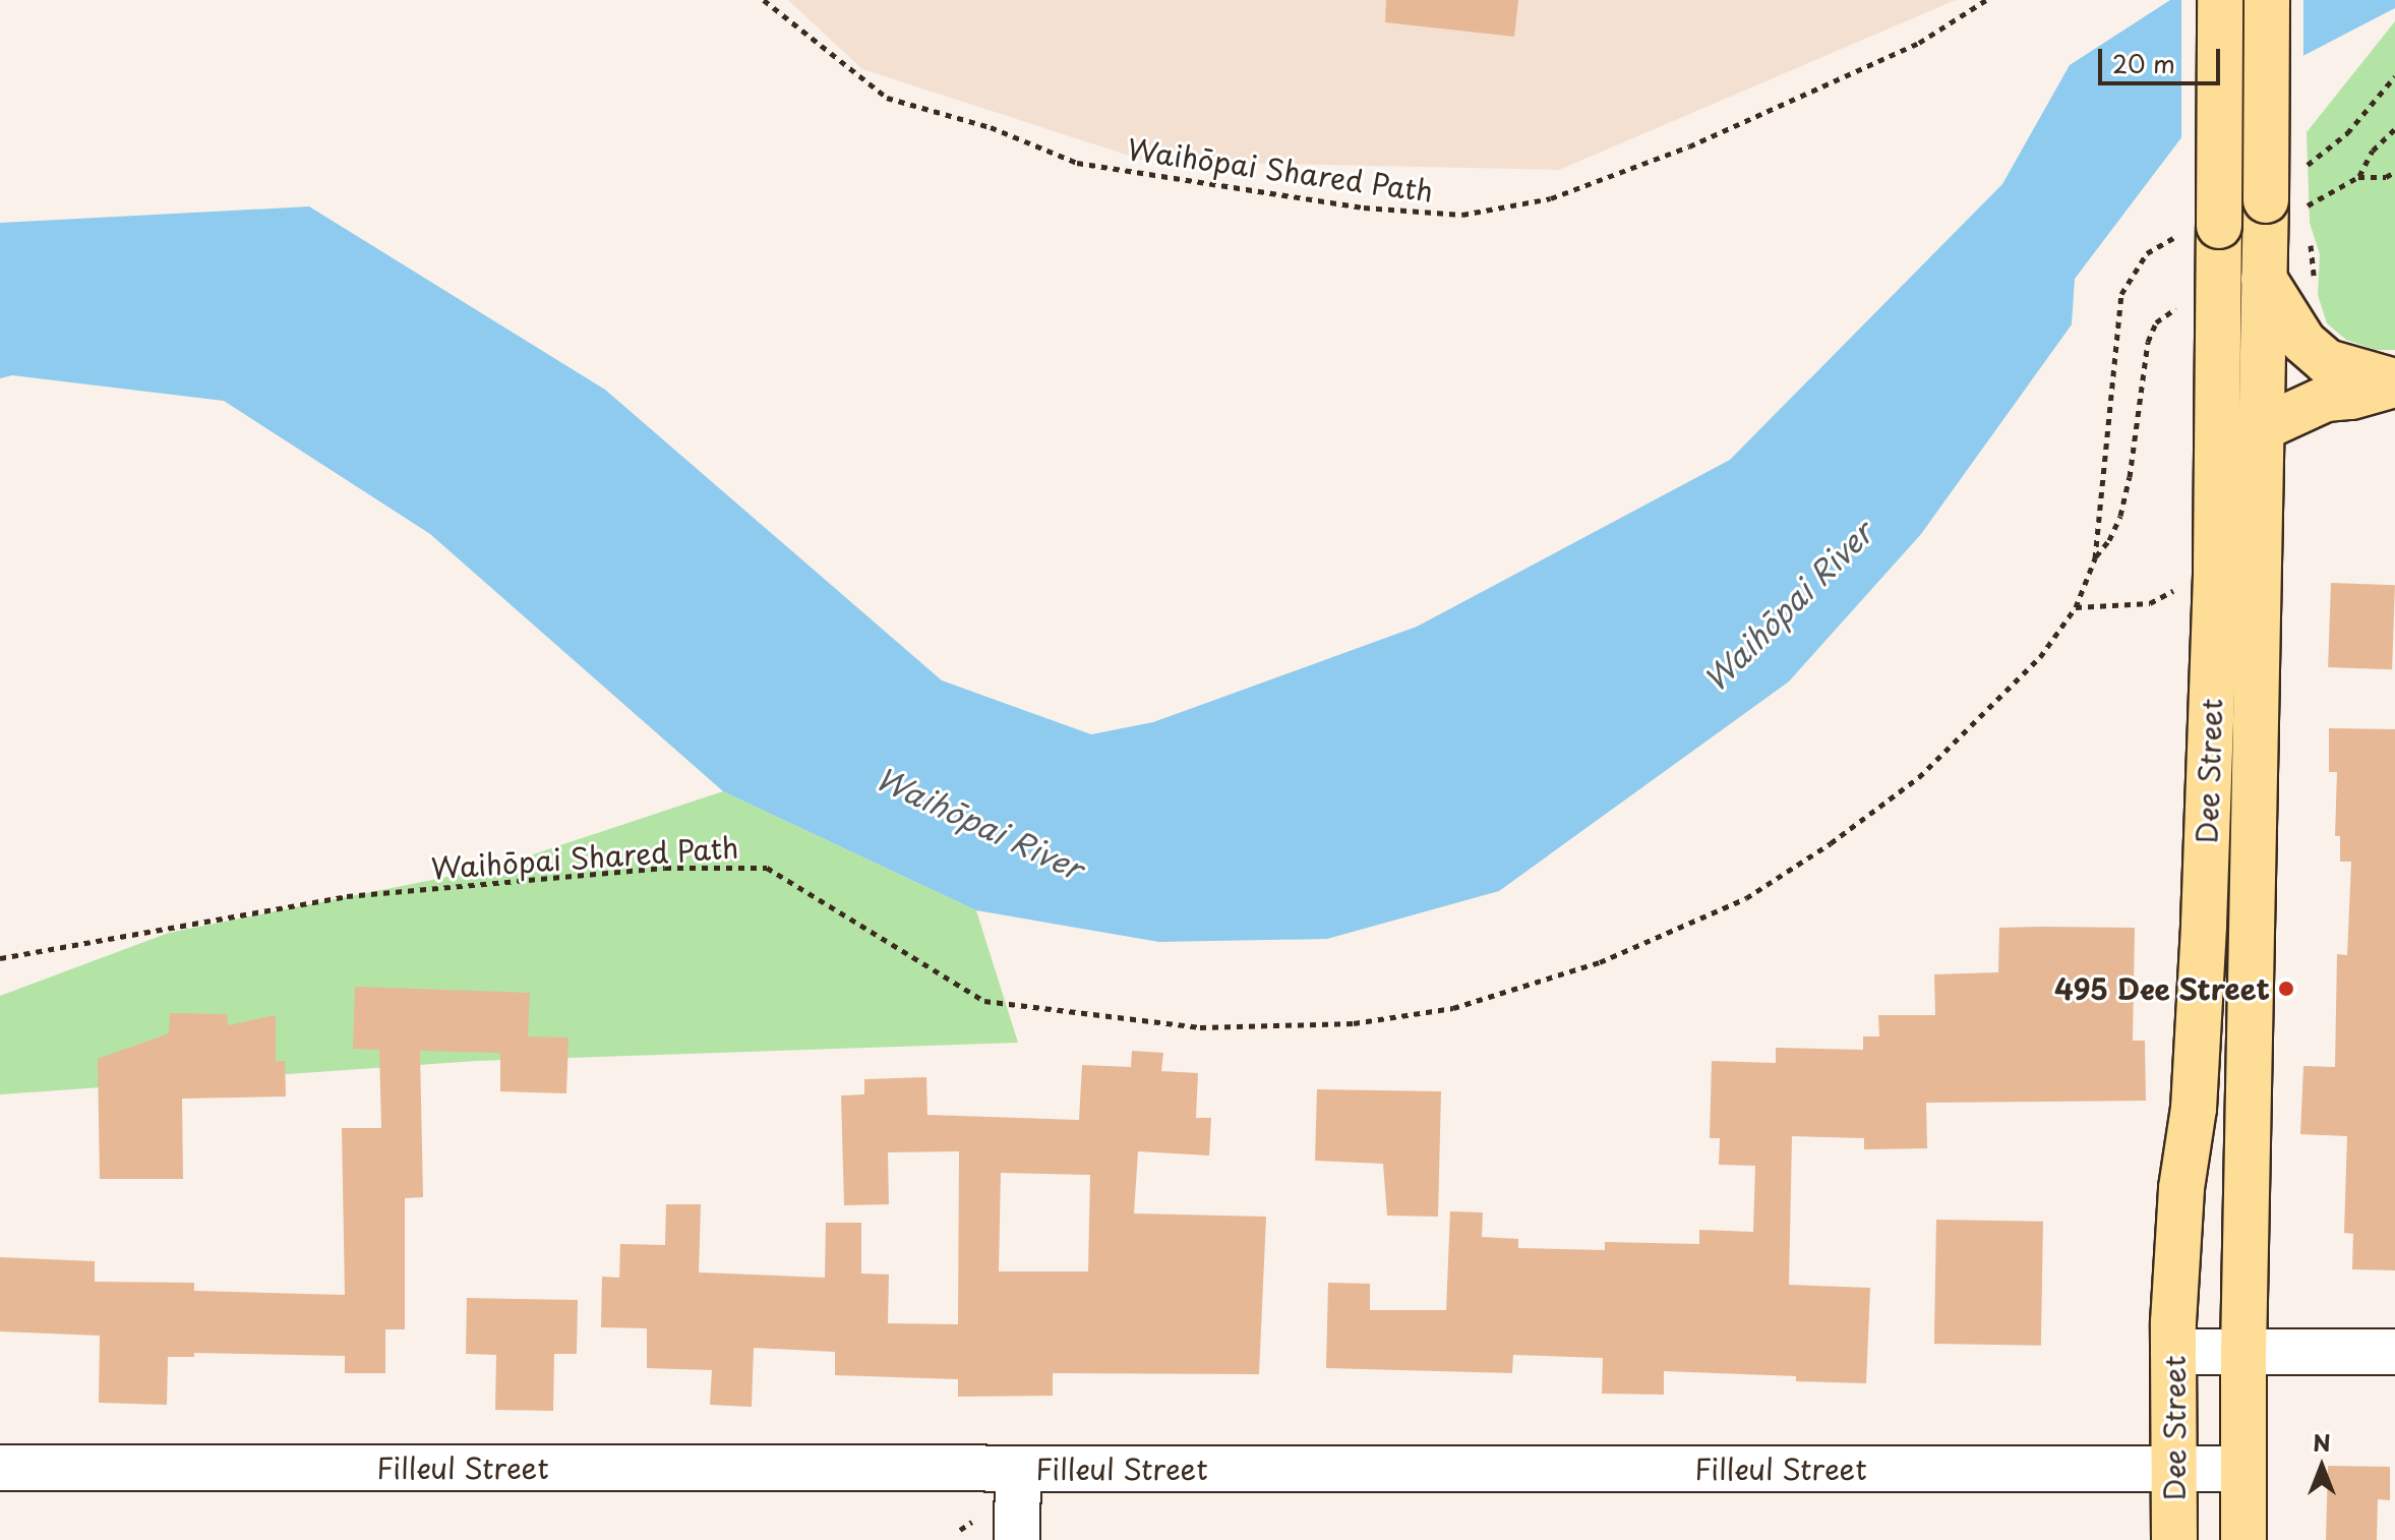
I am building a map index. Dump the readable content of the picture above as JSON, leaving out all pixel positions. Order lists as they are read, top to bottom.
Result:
{
  "streets": {
    "main road": ["Dee Street"],
    "street": ["Filleul Street"],
    "path": ["Waihōpai Shared Path"]
  },
  "crossings": [
    ["Waihōpai Shared Path", "Dee Street"],
    ["Dee Street", "Filleul Street"]
  ],
  "water": ["Waihōpai River"],
  "places": ["495 Dee Street"],
  "scale_bar": "20 m",
  "north": "top"
}
